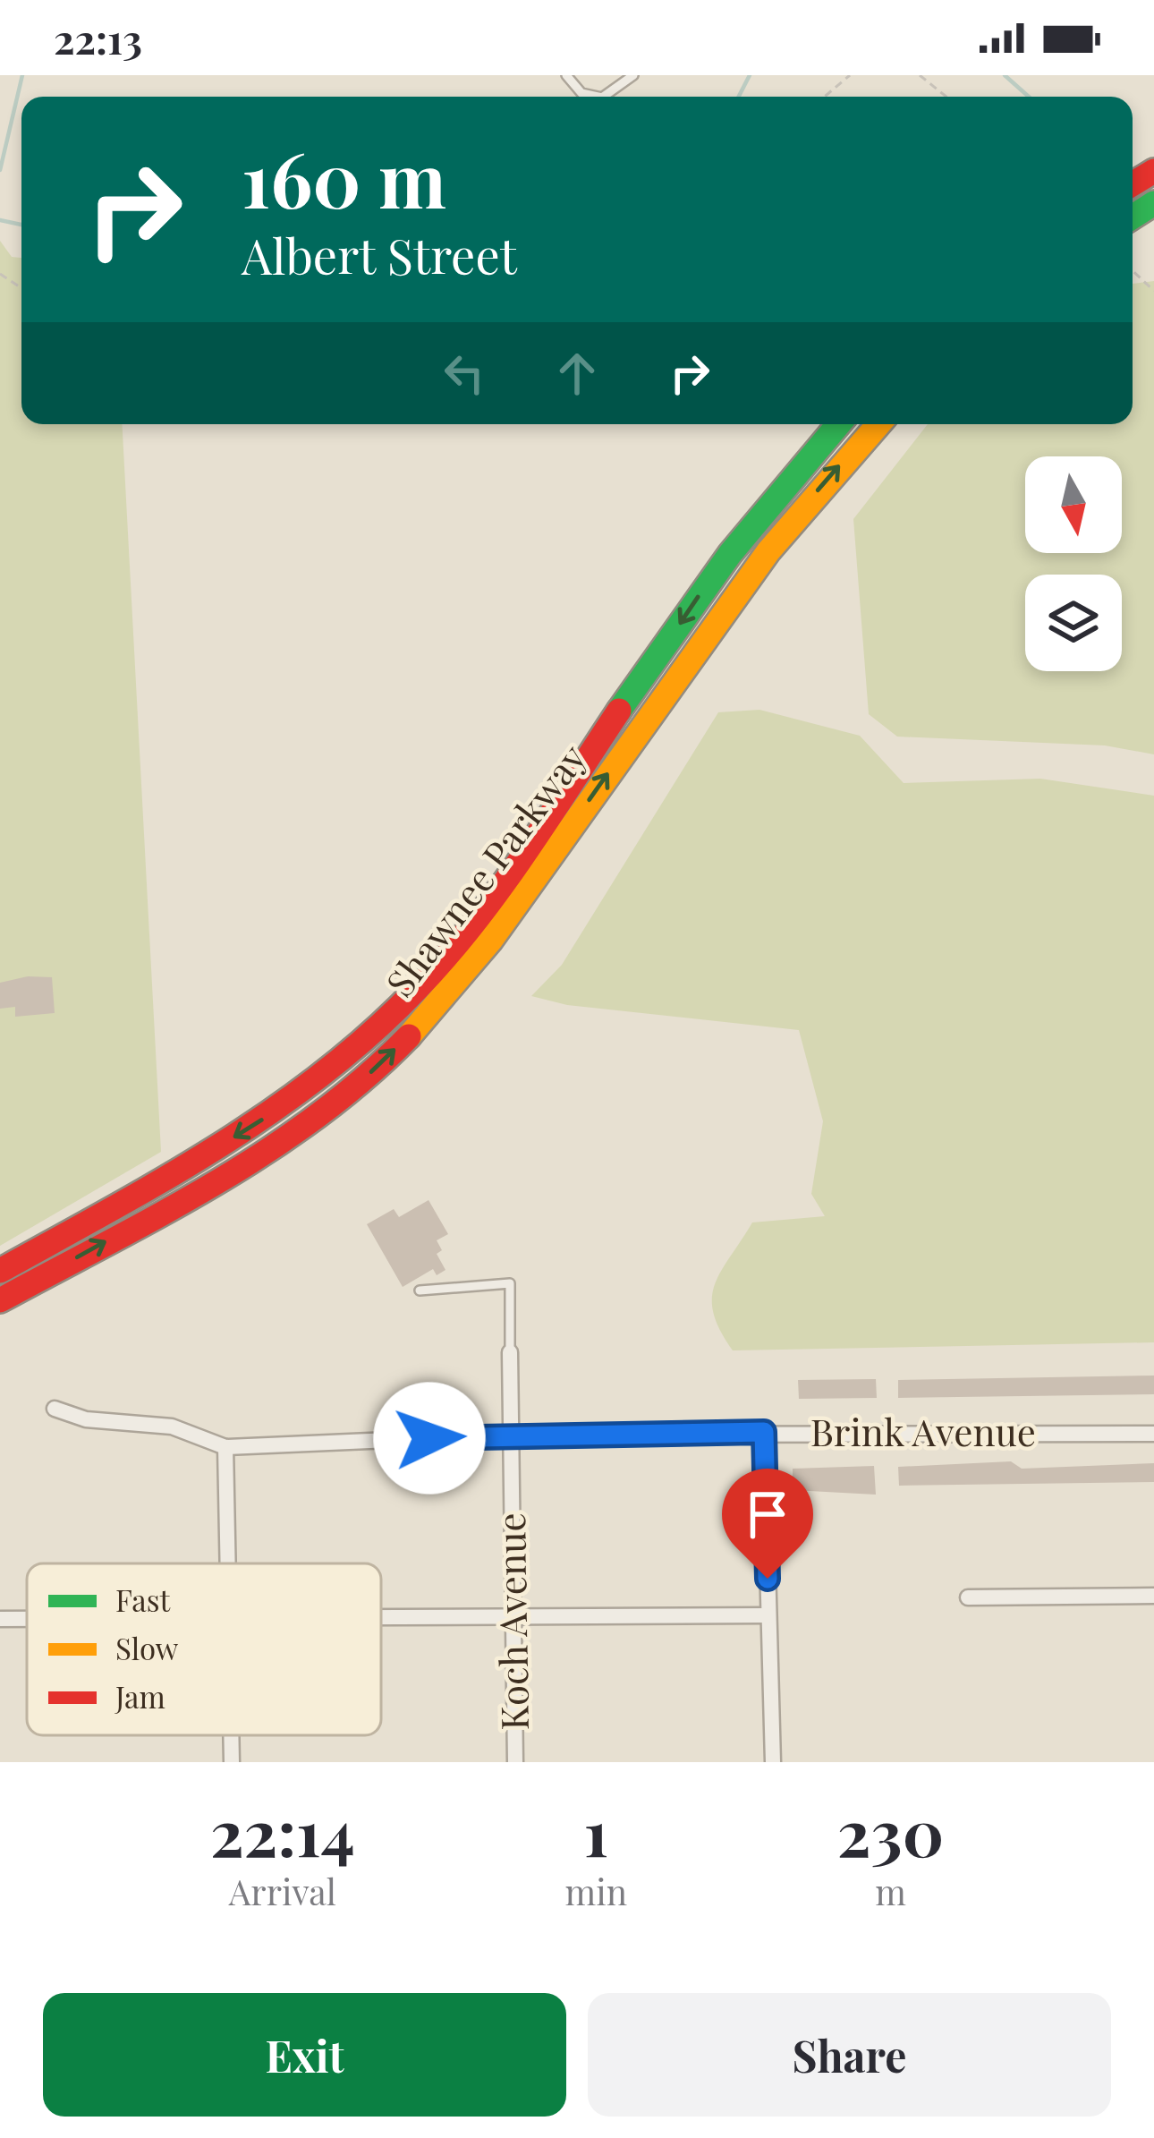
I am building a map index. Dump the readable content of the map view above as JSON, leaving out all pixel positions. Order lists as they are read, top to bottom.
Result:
{
  "streets": {
    "highway": ["Shawnee Parkway"],
    "street": ["Brink Avenue", "Koch Avenue"]
  },
  "crossings": [
    ["Brink Avenue", "Koch Avenue"]
  ],
  "legend": ["Fast", "Slow", "Jam"],
  "north": "bottom",
  "page": {
    "status": "22:13",
    "turn": ["160 m", "Albert Street"],
    "eta": [
      "22:14",
      "Arrival",
      "1",
      "min",
      "230",
      "m"
    ],
    "buttons": ["Exit", "Share"]
  }
}
